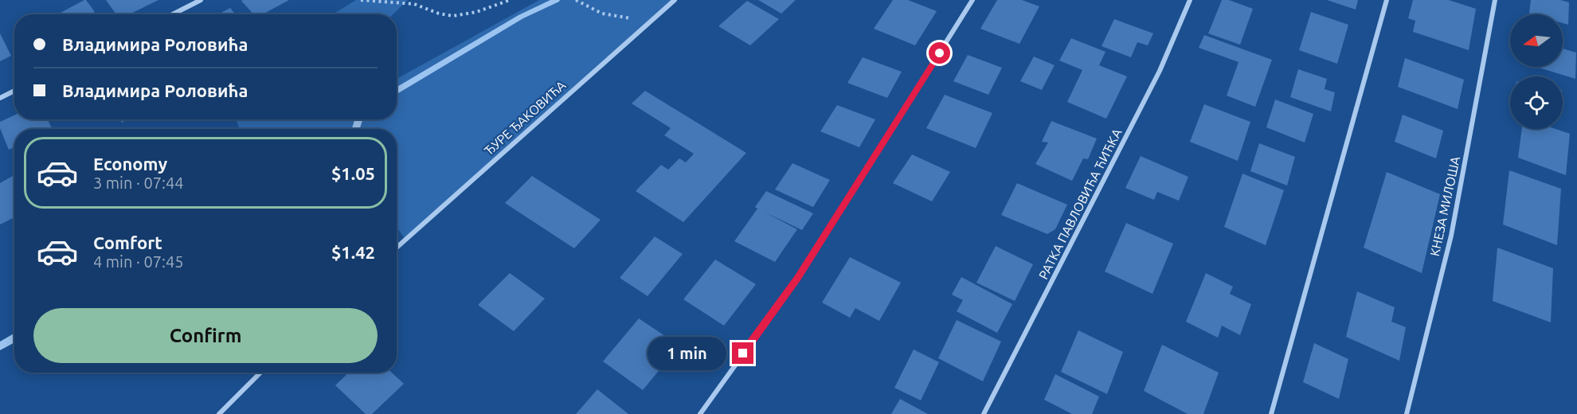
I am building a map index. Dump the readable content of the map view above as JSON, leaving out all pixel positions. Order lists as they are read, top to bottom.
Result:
{
  "streets": {
    "street": ["ЂУРЕ ЂАКОВИЋА", "РАТКА ПАВЛОВИЋА ЋИЋКА", "КНЕЗА МИЛОША"]
  },
  "north": "left",
  "page": {
    "banner": ["Владимира Роловића", "Владимира Роловића"],
    "list": [
      {
        "name": "Economy",
        "note": "3 min · 07:44",
        "value": "$1.05"
      },
      {
        "name": "Comfort",
        "note": "4 min · 07:45",
        "value": "$1.42"
      }
    ],
    "buttons": "Confirm",
    "bubble": "1 min"
  }
}
